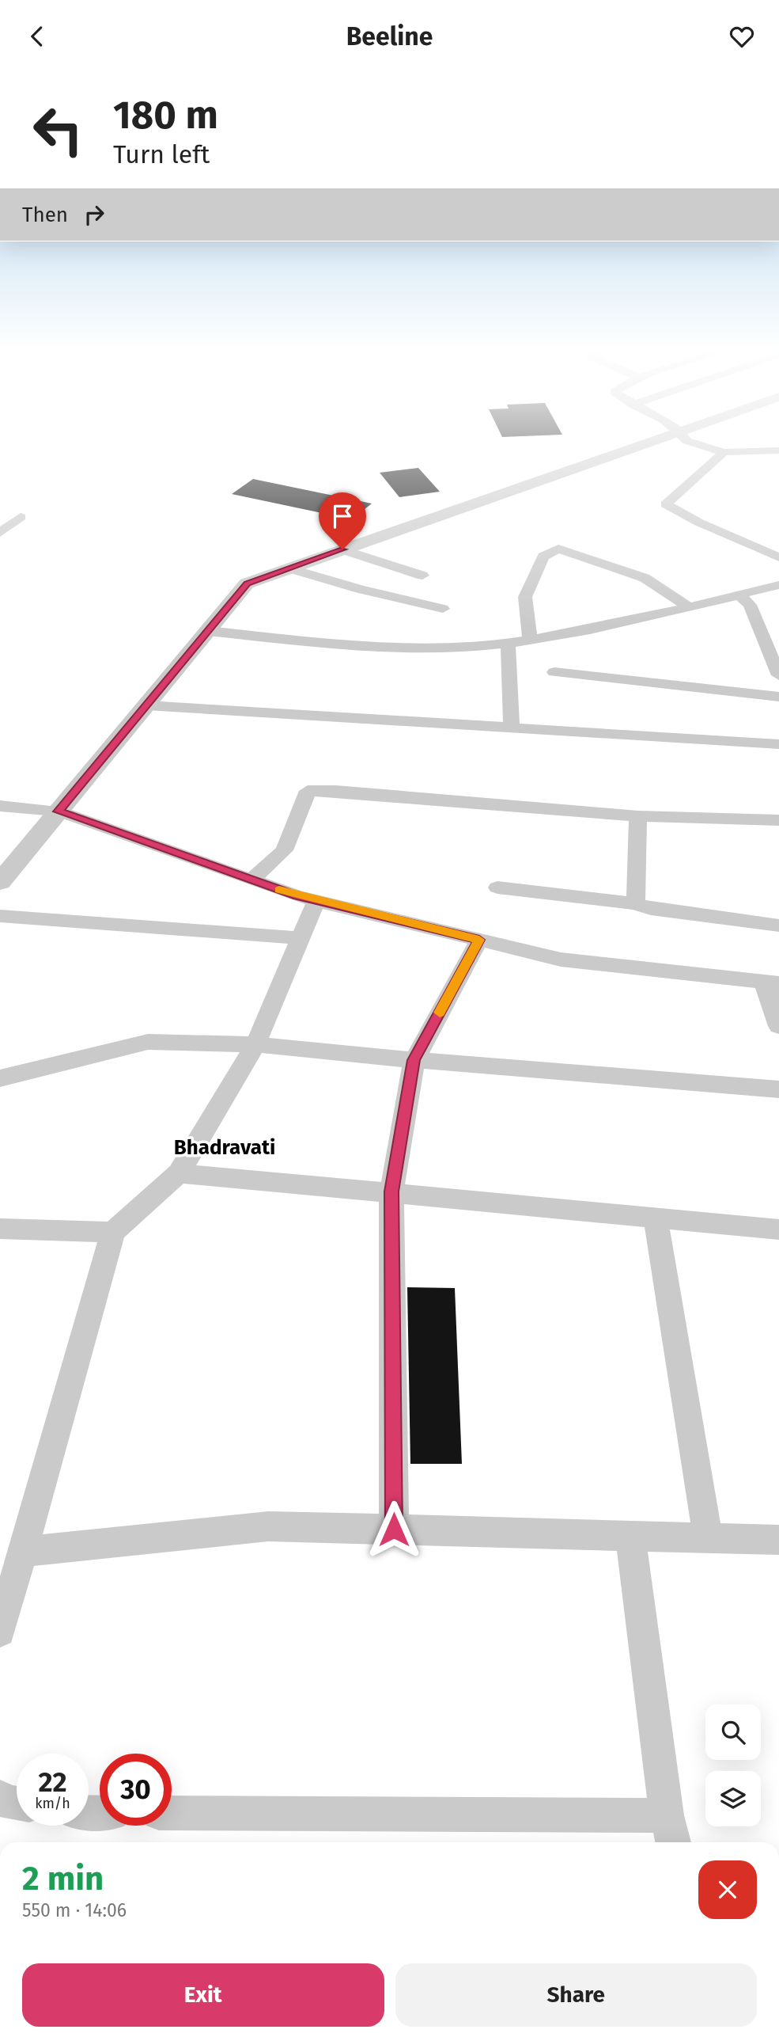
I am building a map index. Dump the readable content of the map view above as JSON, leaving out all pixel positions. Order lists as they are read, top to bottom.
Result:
{
  "districts": ["Bhadravati"],
  "page": {
    "header": "Beeline",
    "turn": ["180 m", "Turn left"],
    "then": "Then",
    "speed": "22 km/h",
    "limit": "30",
    "heading": ["2 min", "550 m · 14:06"],
    "buttons": ["Exit", "Share"]
  }
}
